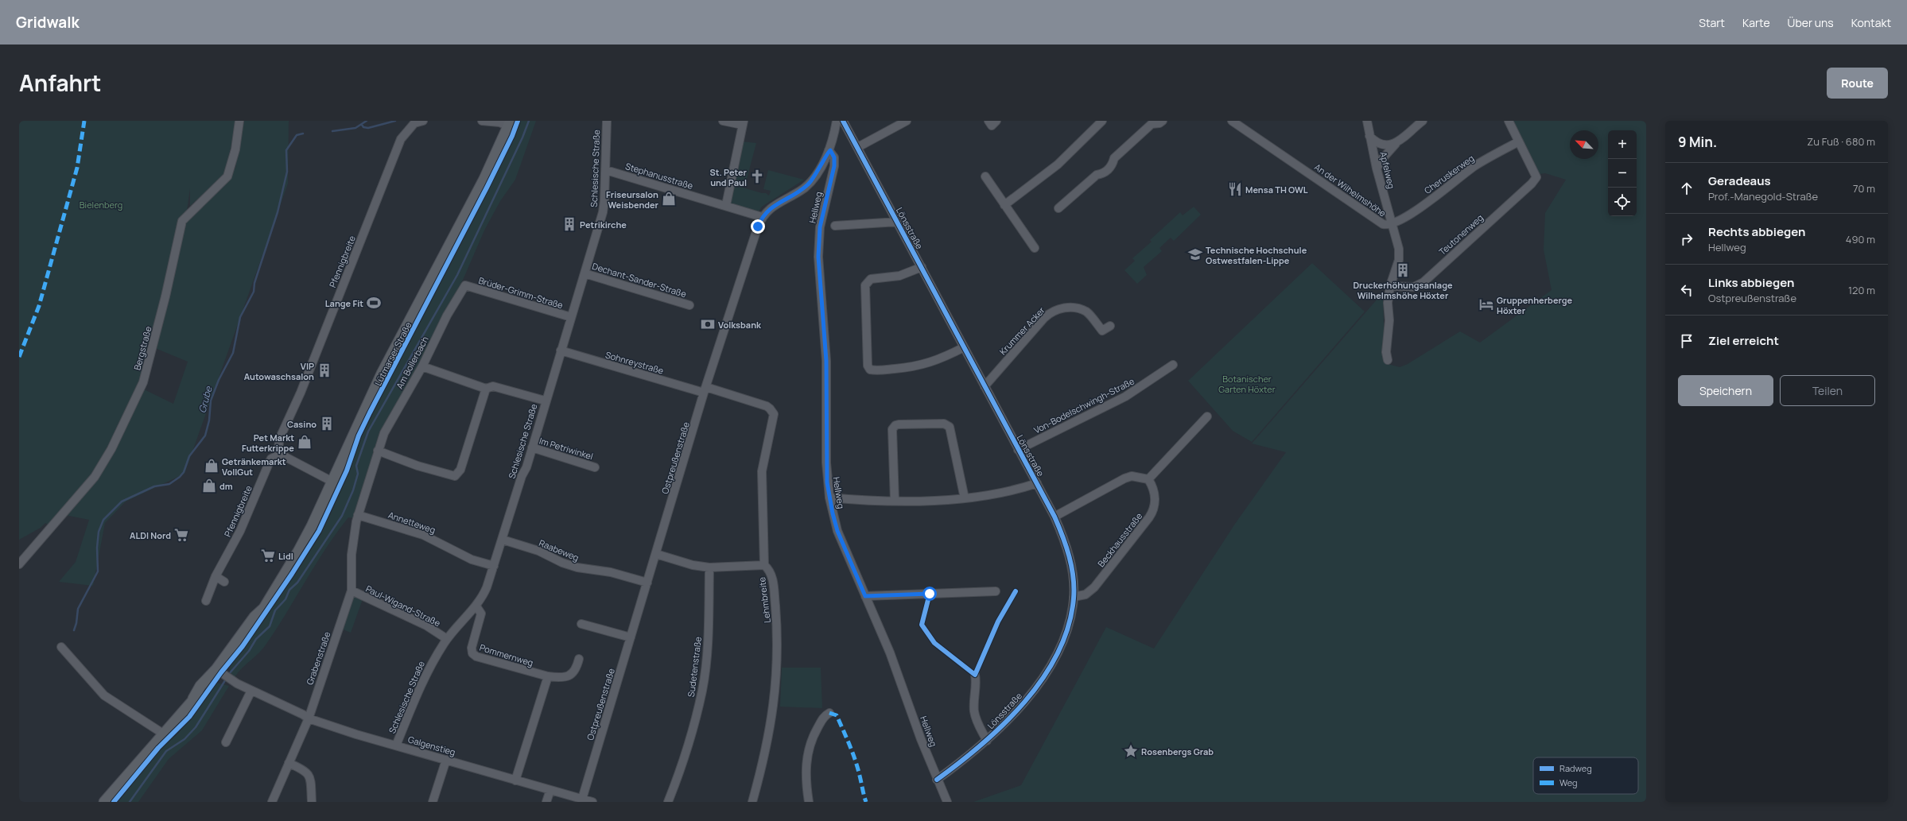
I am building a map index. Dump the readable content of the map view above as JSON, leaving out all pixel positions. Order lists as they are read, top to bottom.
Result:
{
  "streets": {
    "main road": ["Lütmarser Straße"],
    "street": [
      "Schlesische Straße",
      "Apfelweg",
      "Cheruskerweg",
      "Stephanusstraße",
      "An der Wilhelmshöhe",
      "Hellweg",
      "Lönsstraße",
      "Teutonenweg",
      "Pfennigbreite",
      "Dechant-Sander-Straße",
      "Brüder-Grimm-Straße",
      "Krummer Acker",
      "Bergstraße",
      "Am Bollerbach",
      "Sohnreystraße",
      "Von-Bodelschwingh-Straße",
      "Im Petriwinkel",
      "Ostpreußenstraße",
      "Annetteweg",
      "Beckhausstraße",
      "Raabeweg",
      "Lehmbreite",
      "Paul-Wigand-Straße",
      "Pommernweg",
      "Grabenstraße",
      "Sudetenstraße",
      "Galgenstieg"
    ]
  },
  "crossings": [
    ["Schlesische Straße", "Stephanusstraße"],
    ["Schlesische Straße", "Dechant-Sander-Straße"],
    ["Schlesische Straße", "Brüder-Grimm-Straße"],
    ["Schlesische Straße", "Sohnreystraße"],
    ["Schlesische Straße", "Im Petriwinkel"],
    ["Schlesische Straße", "Annetteweg"],
    ["Schlesische Straße", "Raabeweg"],
    ["Schlesische Straße", "Paul-Wigand-Straße"],
    ["Schlesische Straße", "Pommernweg"],
    ["Schlesische Straße", "Galgenstieg"],
    ["Apfelweg", "Cheruskerweg"],
    ["Apfelweg", "An der Wilhelmshöhe"],
    ["Cheruskerweg", "An der Wilhelmshöhe"],
    ["Cheruskerweg", "Teutonenweg"],
    ["Stephanusstraße", "Ostpreußenstraße"],
    ["An der Wilhelmshöhe", "Teutonenweg"],
    ["Hellweg", "Lönsstraße"],
    ["Hellweg", "Ostpreußenstraße"],
    ["Lönsstraße", "Krummer Acker"],
    ["Lönsstraße", "Von-Bodelschwingh-Straße"],
    ["Lönsstraße", "Beckhausstraße"],
    ["Brüder-Grimm-Straße", "Am Bollerbach"],
    ["Lütmarser Straße", "Galgenstieg"],
    ["Am Bollerbach", "Annetteweg"],
    ["Am Bollerbach", "Grabenstraße"],
    ["Sohnreystraße", "Ostpreußenstraße"],
    ["Sohnreystraße", "Lehmbreite"],
    ["Ostpreußenstraße", "Raabeweg"],
    ["Ostpreußenstraße", "Lehmbreite"],
    ["Ostpreußenstraße", "Galgenstieg"],
    ["Annetteweg", "Grabenstraße"],
    ["Paul-Wigand-Straße", "Grabenstraße"],
    ["Grabenstraße", "Galgenstieg"]
  ],
  "water": ["Grube"],
  "parks": ["Bielenberg", "Botanischer Garten Höxter"],
  "places": {
    "church": ["St. Peter und Paul"],
    "restaurant": ["Mensa TH OWL"],
    "shop": [
      "Friseursalon Weisbender",
      "Pet Markt Futterkrippe",
      "Getränkemarkt VollGut",
      "dm"
    ],
    "building": [
      "Petrikirche",
      "Druckerhöhungsanlage Wilhelmshöhe Höxter",
      "VIP Autowaschsalon",
      "Casino"
    ],
    "school or university": ["Technische Hochschule Ostwestfalen-Lippe"],
    "sports": ["Lange Fit"],
    "hotel": ["Gruppenherberge Höxter"],
    "bank": ["Volksbank"],
    "supermarket": ["ALDI Nord", "Lidl"],
    "place": ["Rosenbergs Grab"]
  },
  "legend": ["Radweg", "Weg"],
  "north": "top left",
  "page": {
    "header": "Gridwalk",
    "nav": [
      "Start",
      "Karte",
      "Über uns",
      "Kontakt"
    ],
    "title": "Anfahrt",
    "buttons": [
      "Route",
      ["Speichern", "Teilen"]
    ],
    "heading": ["9 Min.", "Zu Fuß · 680 m"],
    "map_buttons": ["+", "−"],
    "list": [
      ["Geradeaus", "Prof.-Manegold-Straße", "70 m"],
      ["Rechts abbiegen", "Hellweg", "490 m"],
      ["Links abbiegen", "Ostpreußenstraße", "120 m"],
      "Ziel erreicht"
    ]
  }
}
